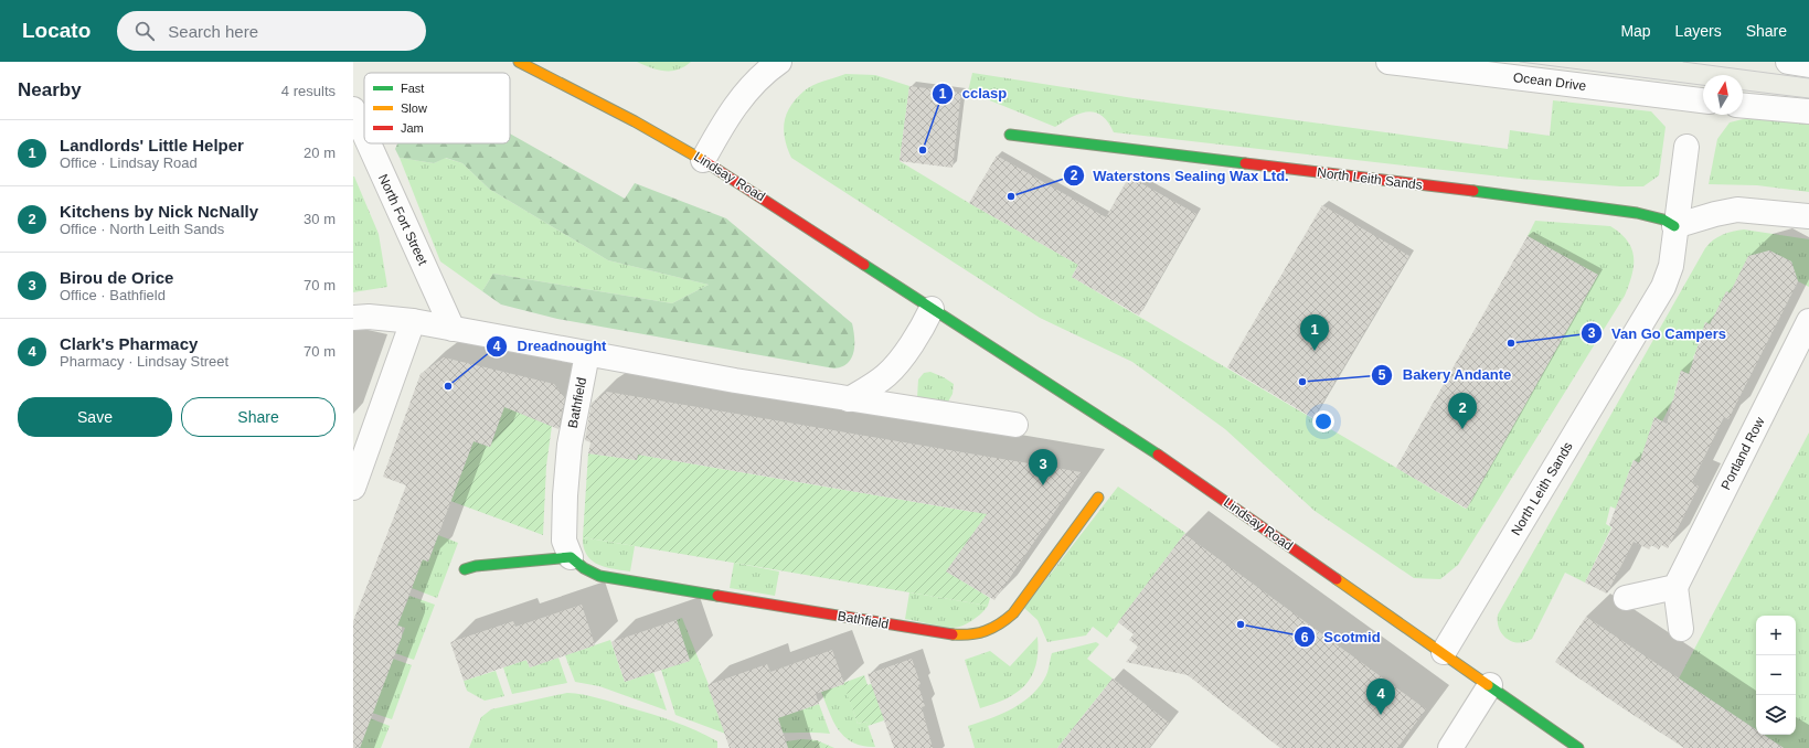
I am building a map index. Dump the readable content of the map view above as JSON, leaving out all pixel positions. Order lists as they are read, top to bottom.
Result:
{
  "streets": {
    "street": [
      "Ocean Drive",
      "Lindsay Road",
      "North Leith Sands",
      "North Fort Street",
      "Bathfield",
      "Portland Row"
    ]
  },
  "crossings": [
    ["Lindsay Road", "North Leith Sands"]
  ],
  "places": [
    "cclasp",
    "Waterstons Sealing Wax Ltd.",
    "Van Go Campers",
    "Bakery Andante",
    "Dreadnought",
    "Scotmid"
  ],
  "legend": ["Fast", "Slow", "Jam"],
  "north": "top",
  "page": {
    "header": "Locato",
    "search": "Search here",
    "nav": ["Map", "Layers", "Share"],
    "heading": ["Nearby", "4 results"],
    "list": [
      {
        "mark": "1",
        "name": "Landlords' Little Helper",
        "note": "Office · Lindsay Road",
        "value": "20 m"
      },
      {
        "mark": "2",
        "name": "Kitchens by Nick NcNally",
        "note": "Office · North Leith Sands",
        "value": "30 m"
      },
      {
        "mark": "3",
        "name": "Birou de Orice",
        "note": "Office · Bathfield",
        "value": "70 m"
      },
      {
        "mark": "4",
        "name": "Clark's Pharmacy",
        "note": "Pharmacy · Lindsay Street",
        "value": "70 m"
      }
    ],
    "pins": [
      "1",
      "2",
      "3",
      "4"
    ],
    "buttons": ["Save", "Share"],
    "map_buttons": ["+", "−"]
  }
}
